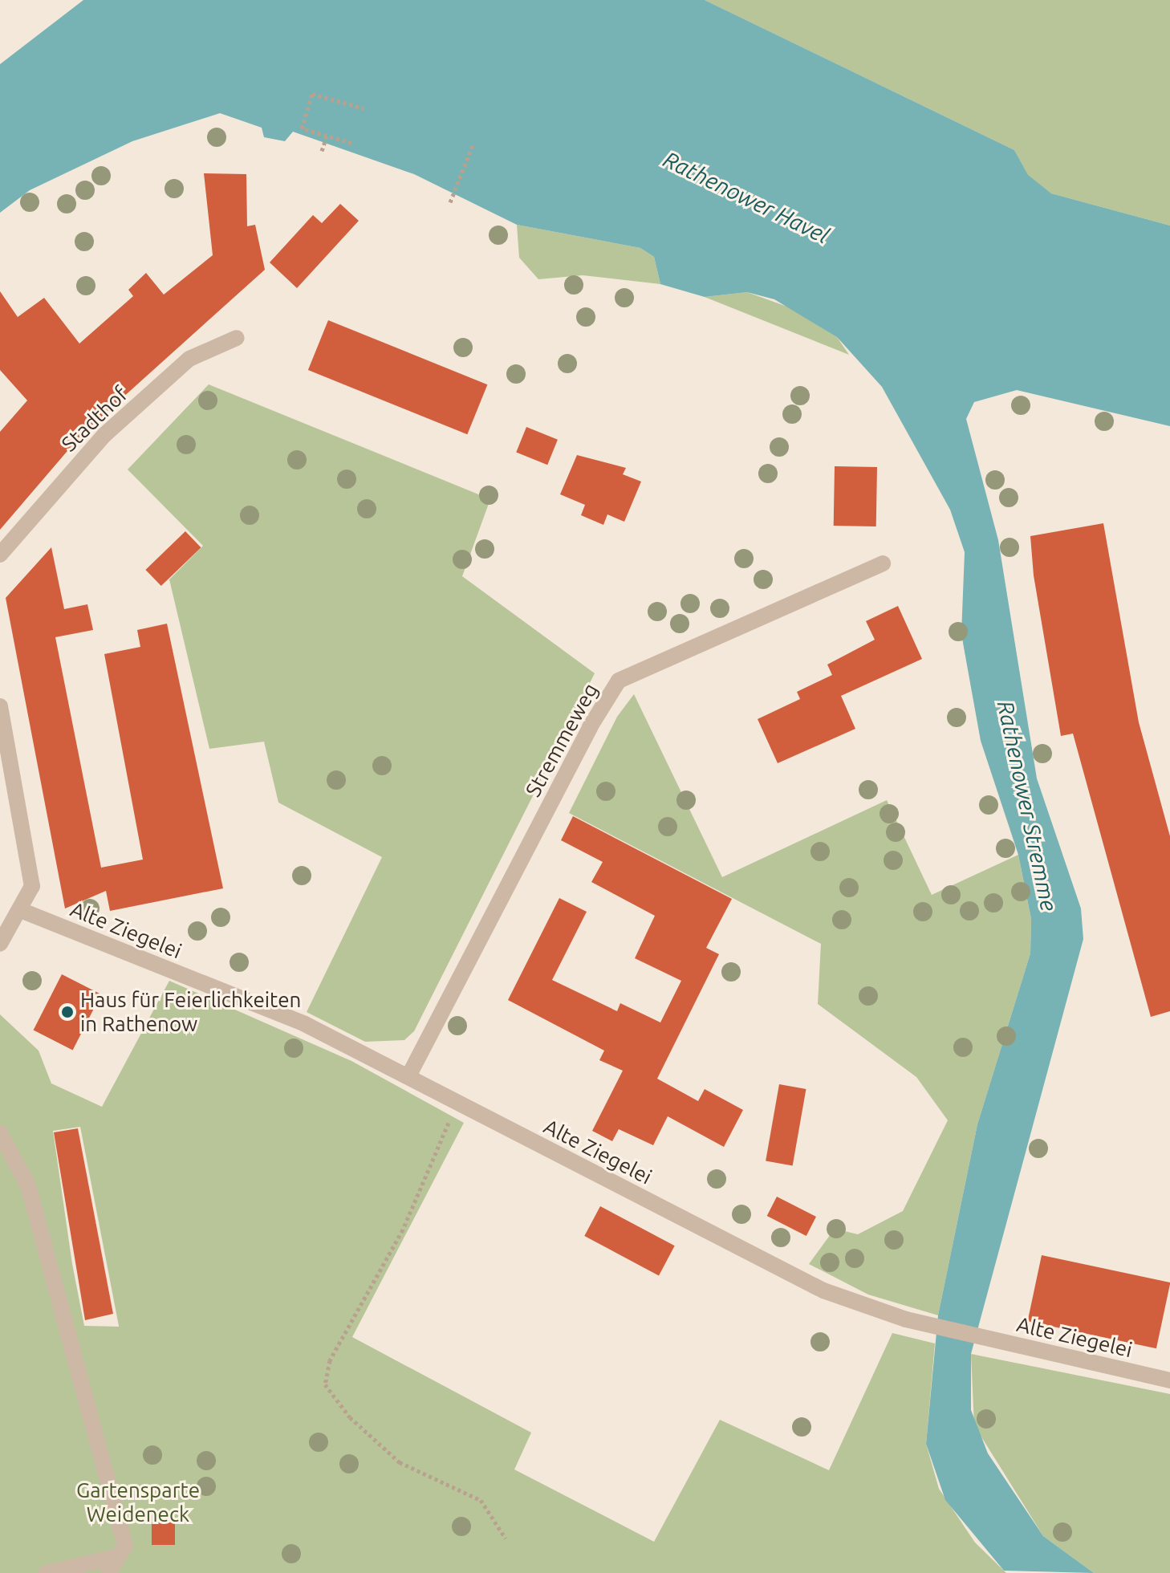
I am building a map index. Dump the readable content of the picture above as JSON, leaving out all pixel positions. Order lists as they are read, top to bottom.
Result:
{
  "streets": {
    "street": ["Stadthof", "Stremmeweg", "Alte Ziegelei"]
  },
  "crossings": [
    ["Stremmeweg", "Alte Ziegelei"]
  ],
  "water": ["Rathenower Havel", "Rathenower Stremme"],
  "parks": ["Gartensparte Weideneck"],
  "places": ["Haus für Feierlichkeiten in Rathenow"]
}
